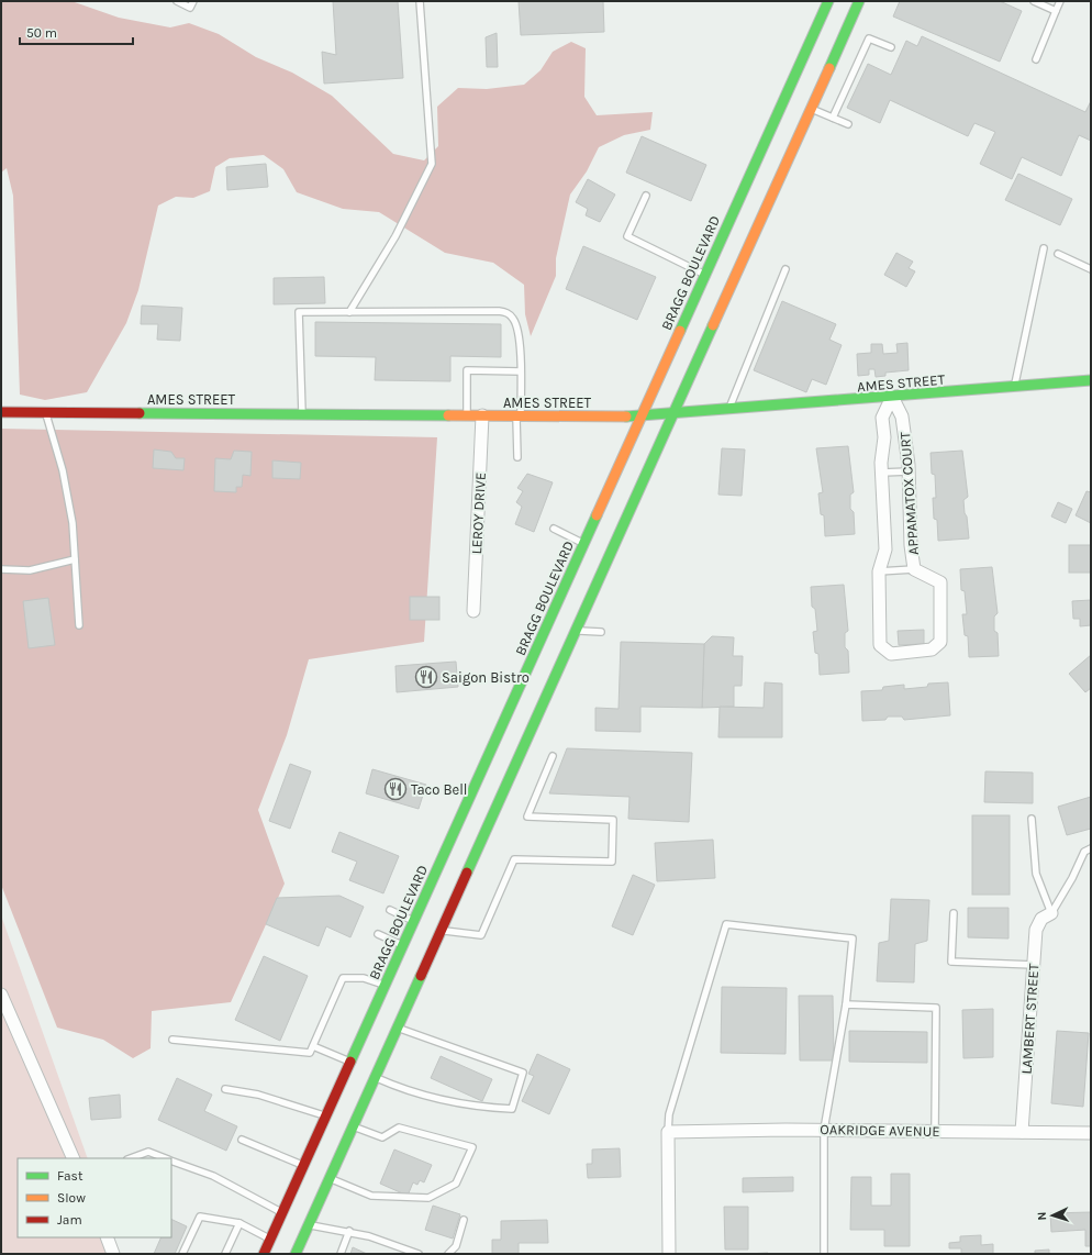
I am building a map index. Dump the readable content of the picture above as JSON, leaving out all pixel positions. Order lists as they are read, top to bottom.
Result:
{
  "streets": {
    "main road": ["BRAGG BOULEVARD", "AMES STREET"],
    "street": [
      "APPAMATOX COURT",
      "LEROY DRIVE",
      "LAMBERT STREET",
      "OAKRIDGE AVENUE"
    ]
  },
  "crossings": [
    ["BRAGG BOULEVARD", "AMES STREET"],
    ["AMES STREET", "APPAMATOX COURT"],
    ["AMES STREET", "LEROY DRIVE"],
    ["LAMBERT STREET", "OAKRIDGE AVENUE"]
  ],
  "places": {
    "restaurant": ["Saigon Bistro", "Taco Bell"]
  },
  "legend": ["Fast", "Slow", "Jam"],
  "scale_bar": "50 m",
  "north": "left"
}
